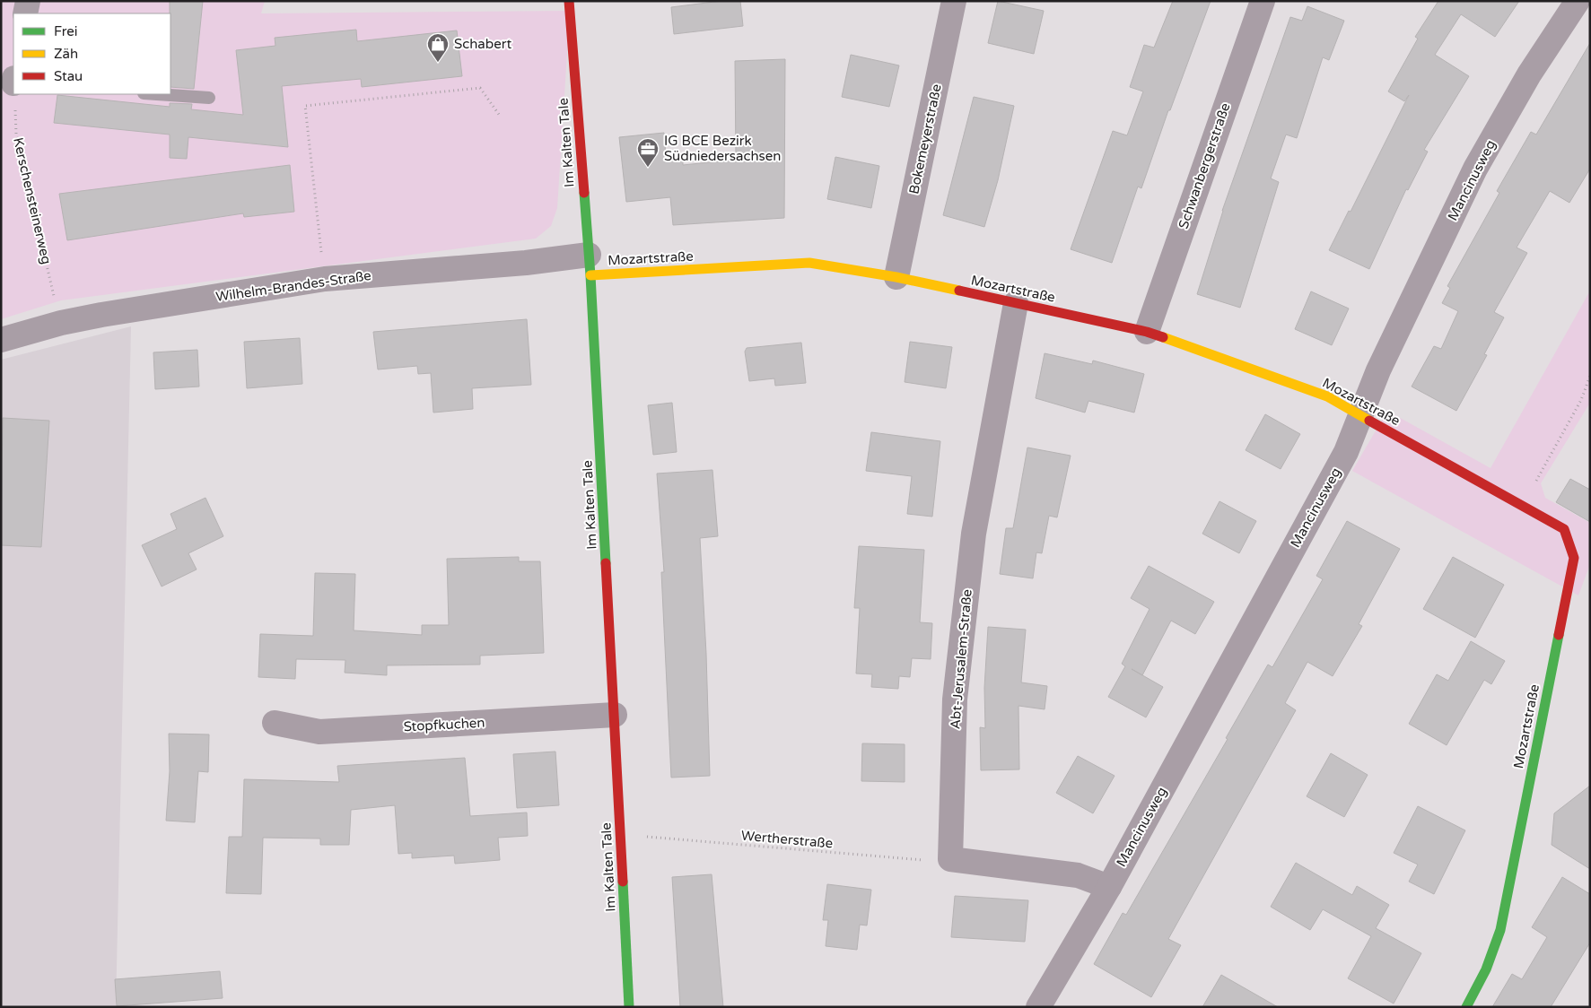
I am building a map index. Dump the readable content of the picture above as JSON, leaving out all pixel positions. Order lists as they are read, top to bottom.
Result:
{
  "streets": {
    "street": [
      "Bokemeyerstraße",
      "Im Kalten Tale",
      "Schwanbergerstraße",
      "Mancinusweg",
      "Mozartstraße",
      "Wilhelm-Brandes-Straße",
      "Abt-Jerusalem-Straße",
      "Stopfkuchen"
    ],
    "path": ["Kerschensteinerweg", "Wertherstraße"]
  },
  "crossings": [
    ["Bokemeyerstraße", "Mozartstraße"],
    ["Im Kalten Tale", "Mozartstraße"],
    ["Im Kalten Tale", "Wilhelm-Brandes-Straße"],
    ["Im Kalten Tale", "Stopfkuchen"],
    ["Im Kalten Tale", "Wertherstraße"],
    ["Schwanbergerstraße", "Mozartstraße"],
    ["Mancinusweg", "Mozartstraße"],
    ["Kerschensteinerweg", "Wilhelm-Brandes-Straße"],
    ["Mozartstraße", "Wilhelm-Brandes-Straße"],
    ["Mozartstraße", "Abt-Jerusalem-Straße"],
    ["Abt-Jerusalem-Straße", "Wertherstraße"]
  ],
  "places": {
    "shop": ["Schabert"],
    "office": ["IG BCE Bezirk Südniedersachsen"]
  },
  "legend": ["Frei", "Zäh", "Stau"]
}
